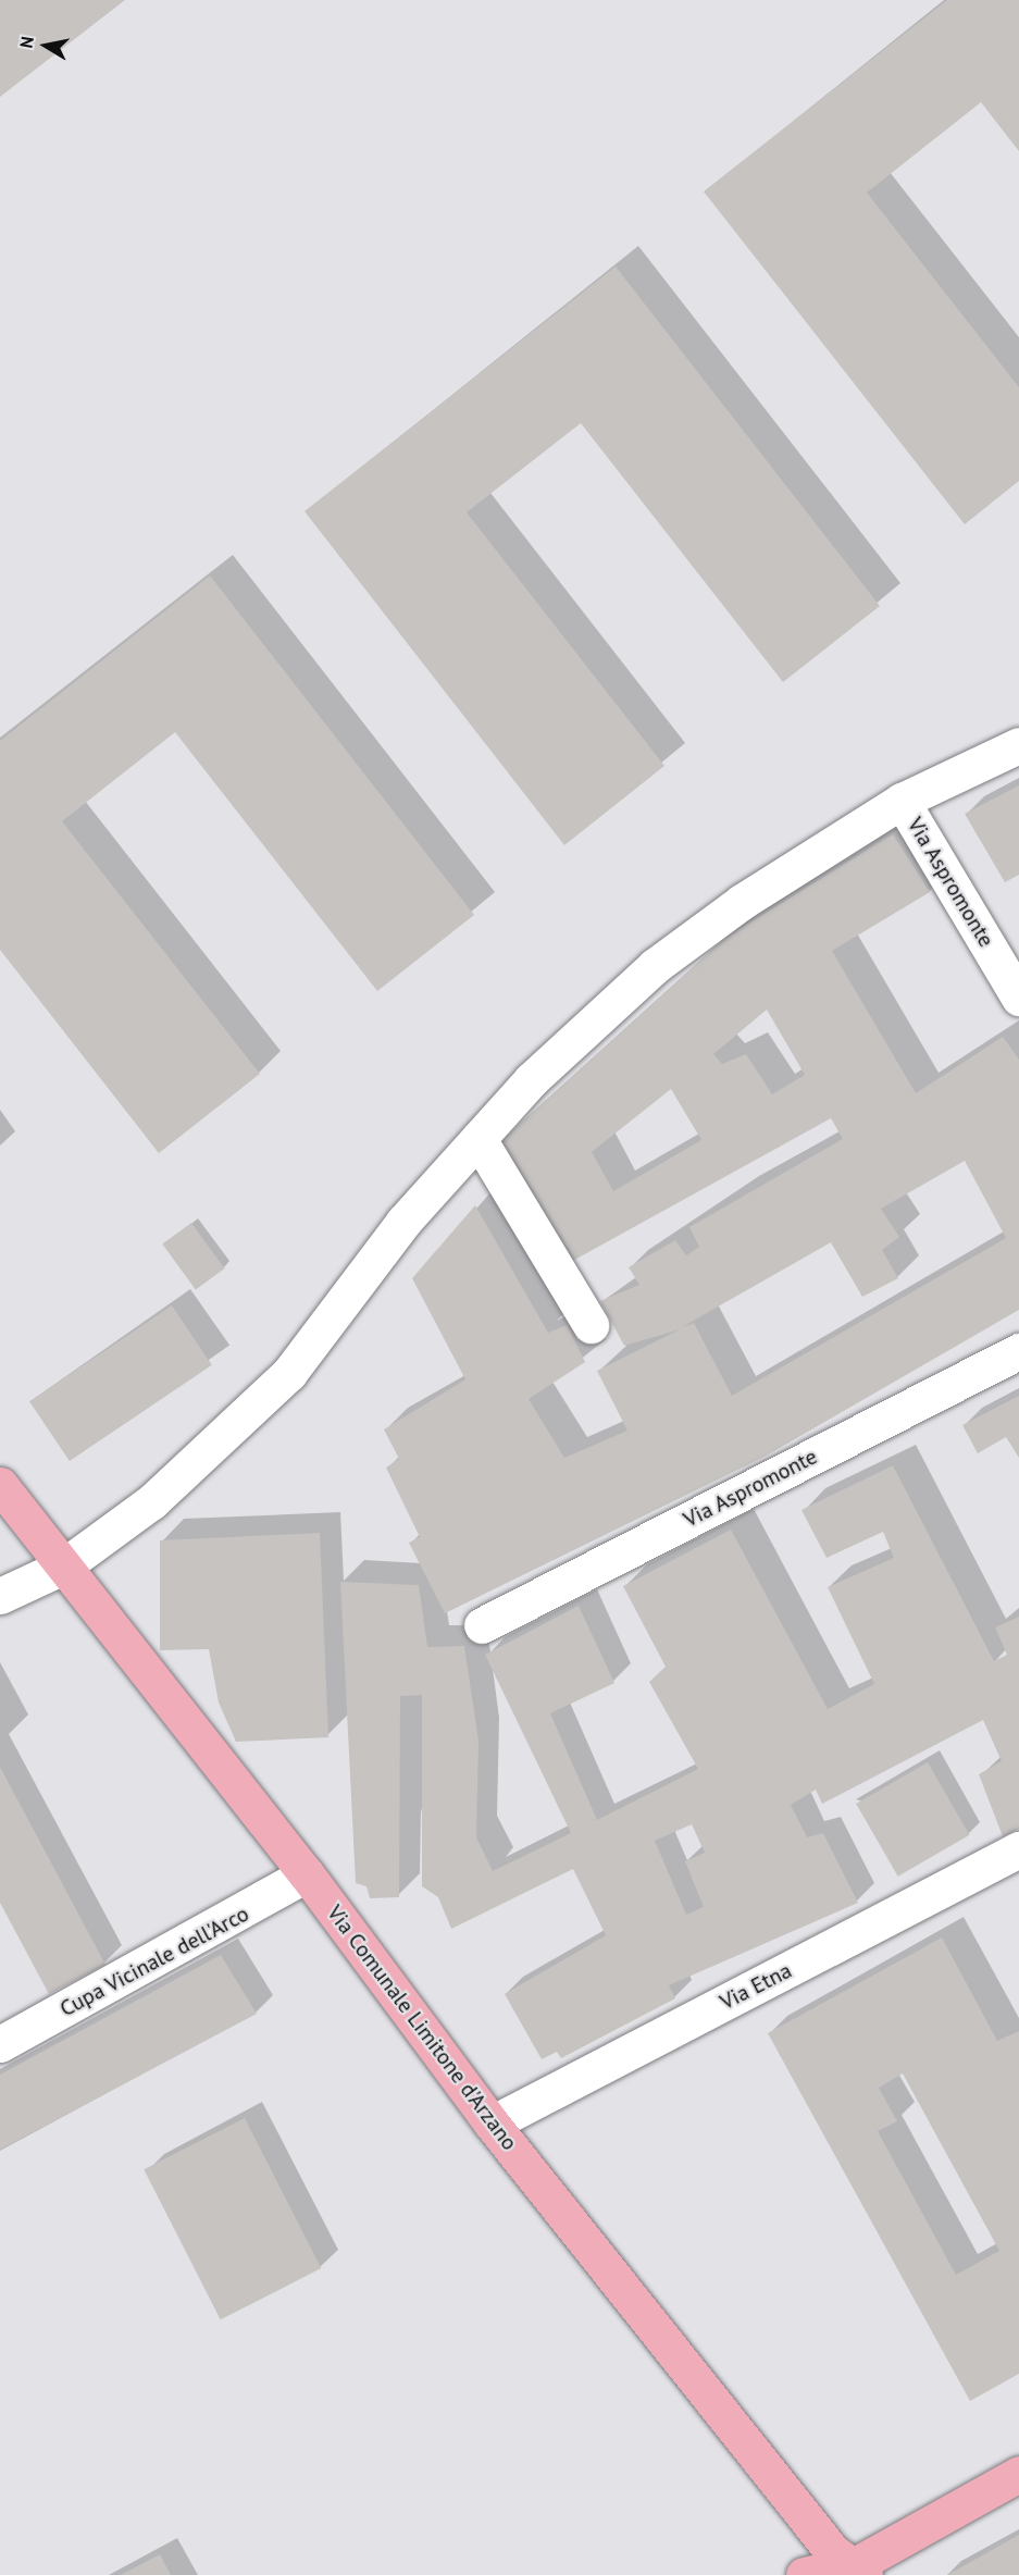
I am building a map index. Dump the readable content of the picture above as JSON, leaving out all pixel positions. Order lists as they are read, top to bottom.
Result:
{
  "streets": {
    "main road": ["Via Comunale Limitone d'Arzano"],
    "street": ["Via Aspromonte", "Cupa Vicinale dell'Arco", "Via Etna"]
  },
  "crossings": [
    ["Cupa Vicinale dell'Arco", "Via Comunale Limitone d'Arzano"],
    ["Via Etna", "Via Comunale Limitone d'Arzano"]
  ],
  "north": "left"
}
